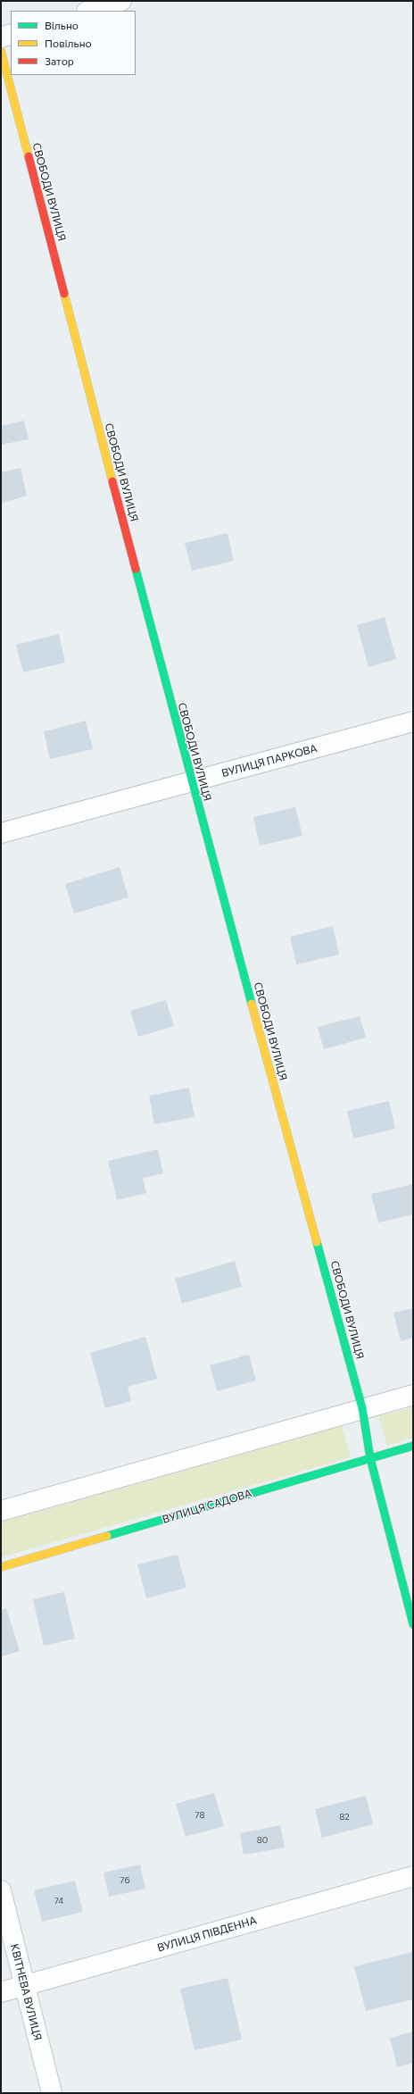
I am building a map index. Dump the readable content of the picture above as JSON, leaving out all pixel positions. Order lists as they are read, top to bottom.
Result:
{
  "streets": {
    "street": [
      "СВОБОДИ ВУЛИЦЯ",
      "ВУЛИЦЯ ПАРКОВА",
      "ВУЛИЦЯ САДОВА",
      "ВУЛИЦЯ ПІВДЕННА",
      "КВІТНЕВА ВУЛИЦЯ"
    ]
  },
  "crossings": [
    ["СВОБОДИ ВУЛИЦЯ", "ВУЛИЦЯ ПАРКОВА"],
    ["СВОБОДИ ВУЛИЦЯ", "ВУЛИЦЯ САДОВА"],
    ["ВУЛИЦЯ ПІВДЕННА", "КВІТНЕВА ВУЛИЦЯ"]
  ],
  "house_numbers": [
    "78",
    "82",
    "80",
    "76",
    "74"
  ],
  "legend": ["Вільно", "Повільно", "Затор"]
}
